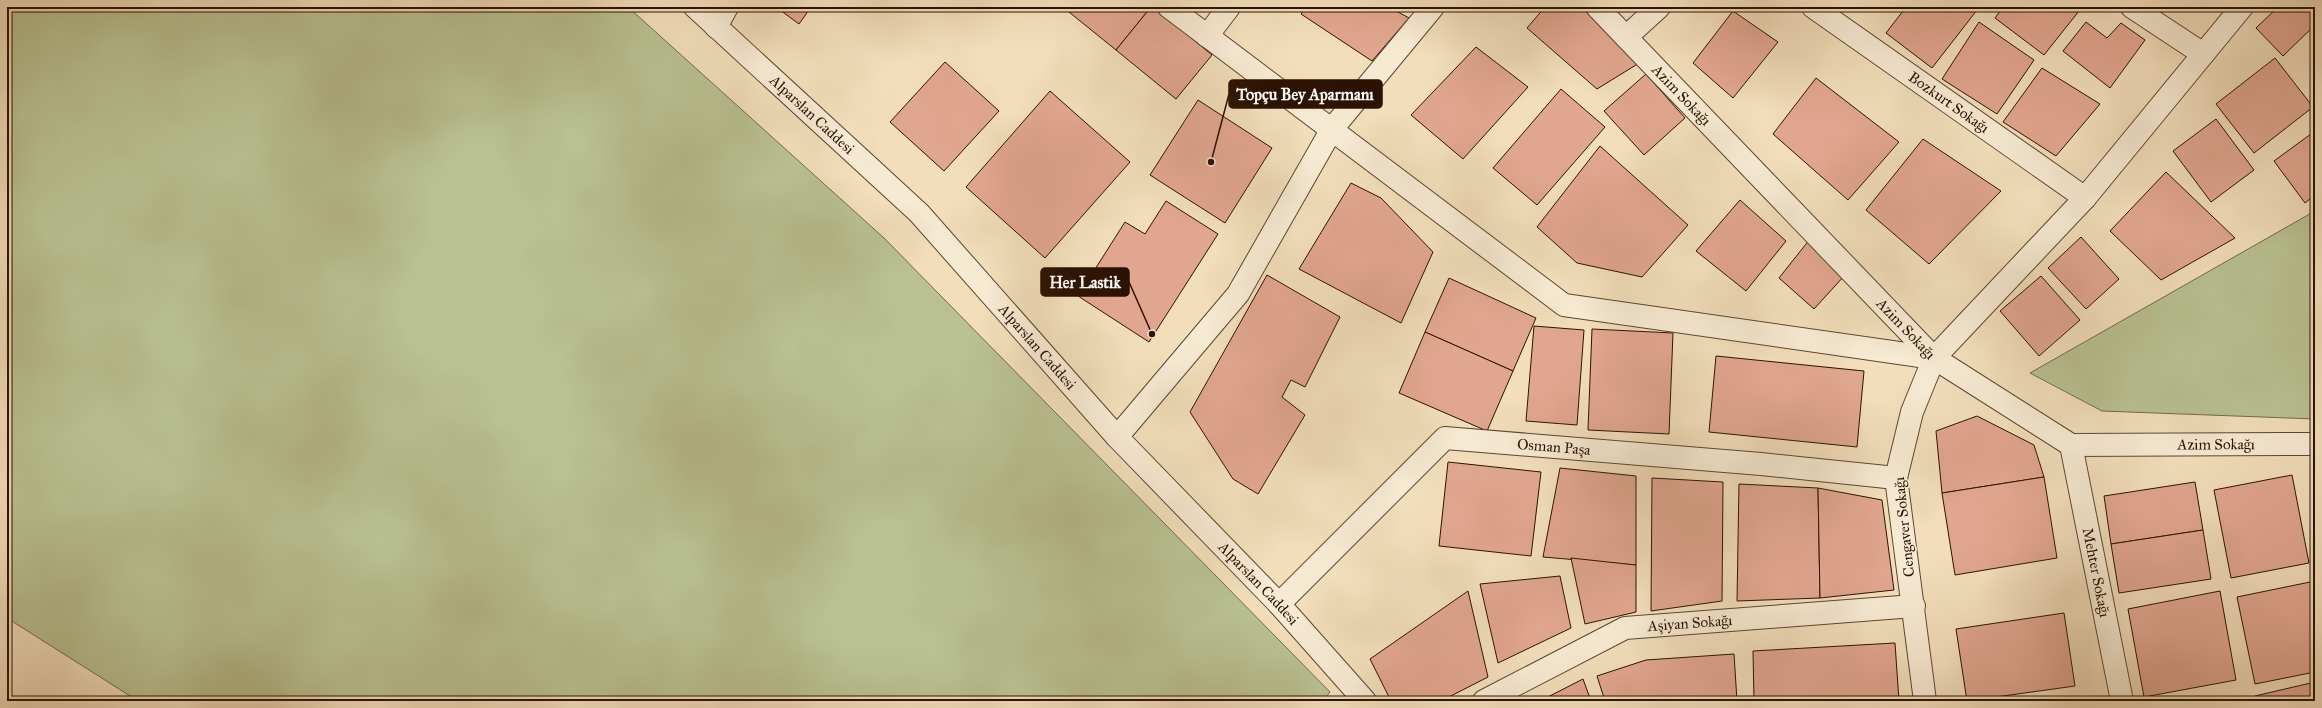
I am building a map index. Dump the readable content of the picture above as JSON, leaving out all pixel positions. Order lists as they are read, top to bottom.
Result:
{
  "streets": {
    "street": [
      "Azim Sokağı",
      "Bozkurt Sokağı",
      "Alparslan Caddesi",
      "Osman Paşa",
      "Cengaver Sokağı",
      "Mehter Sokağı",
      "Aşiyan Sokağı"
    ]
  },
  "crossings": [
    ["Azim Sokağı", "Cengaver Sokağı"],
    ["Azim Sokağı", "Mehter Sokağı"],
    ["Alparslan Caddesi", "Osman Paşa"],
    ["Osman Paşa", "Cengaver Sokağı"],
    ["Cengaver Sokağı", "Aşiyan Sokağı"]
  ],
  "places": ["Topçu Bey Aparmanı", "Her Lastik"]
}
